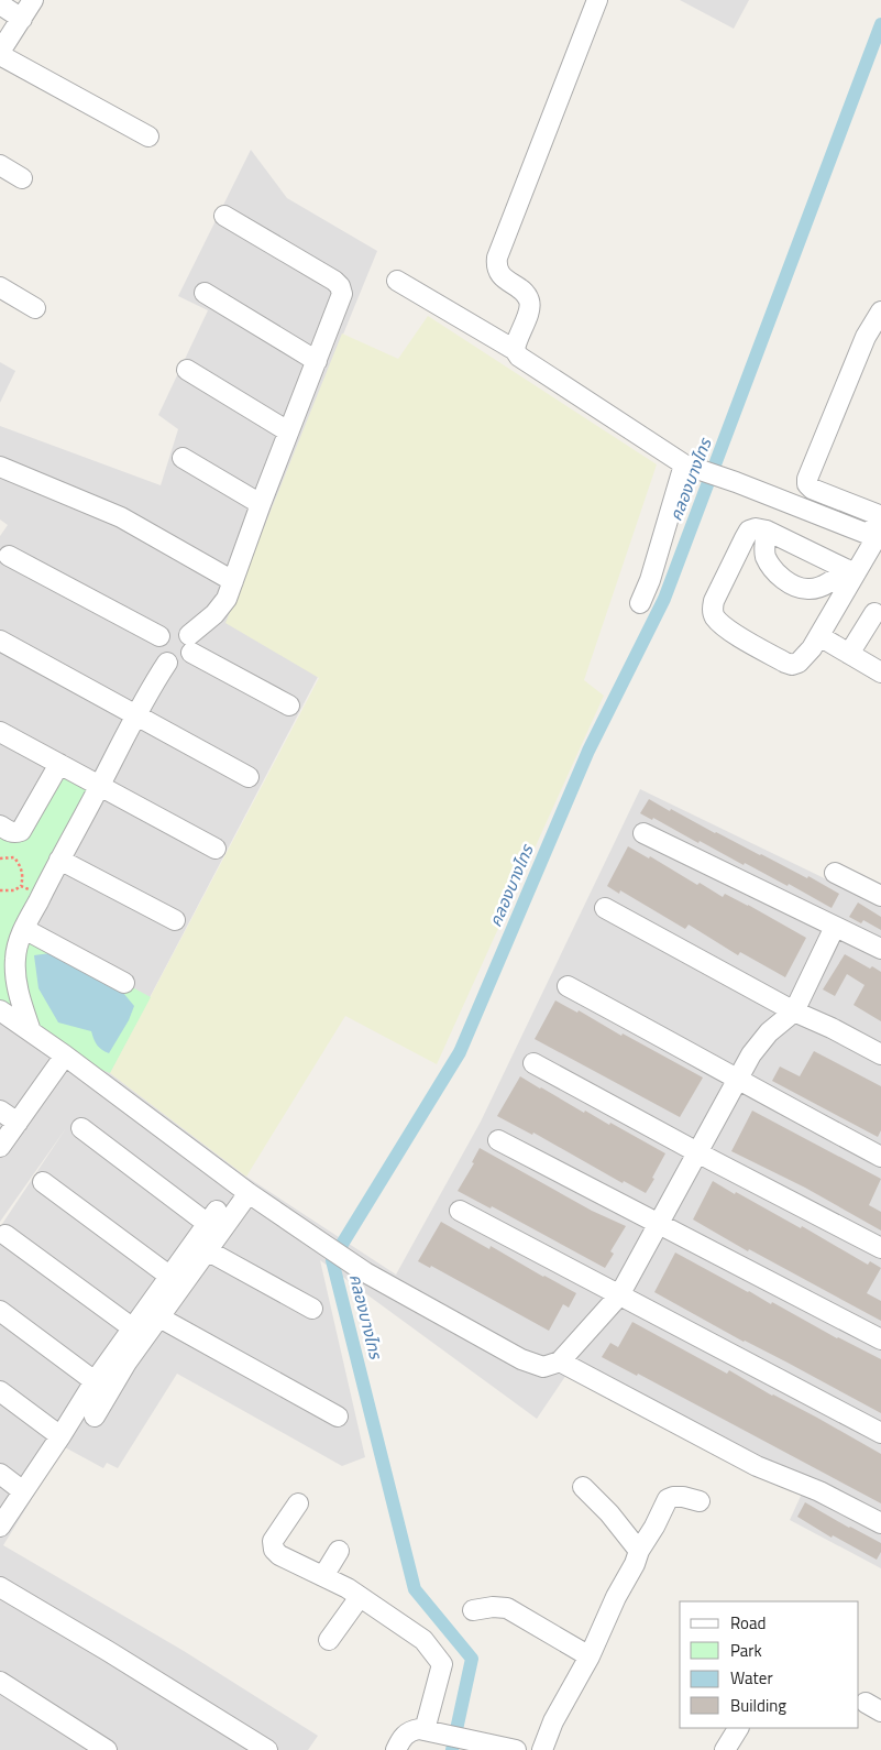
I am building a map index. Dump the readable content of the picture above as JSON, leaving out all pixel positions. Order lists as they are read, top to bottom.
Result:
{
  "water": ["คลองบางไทร"],
  "legend": [
    "Road",
    "Park",
    "Water",
    "Building"
  ]
}
